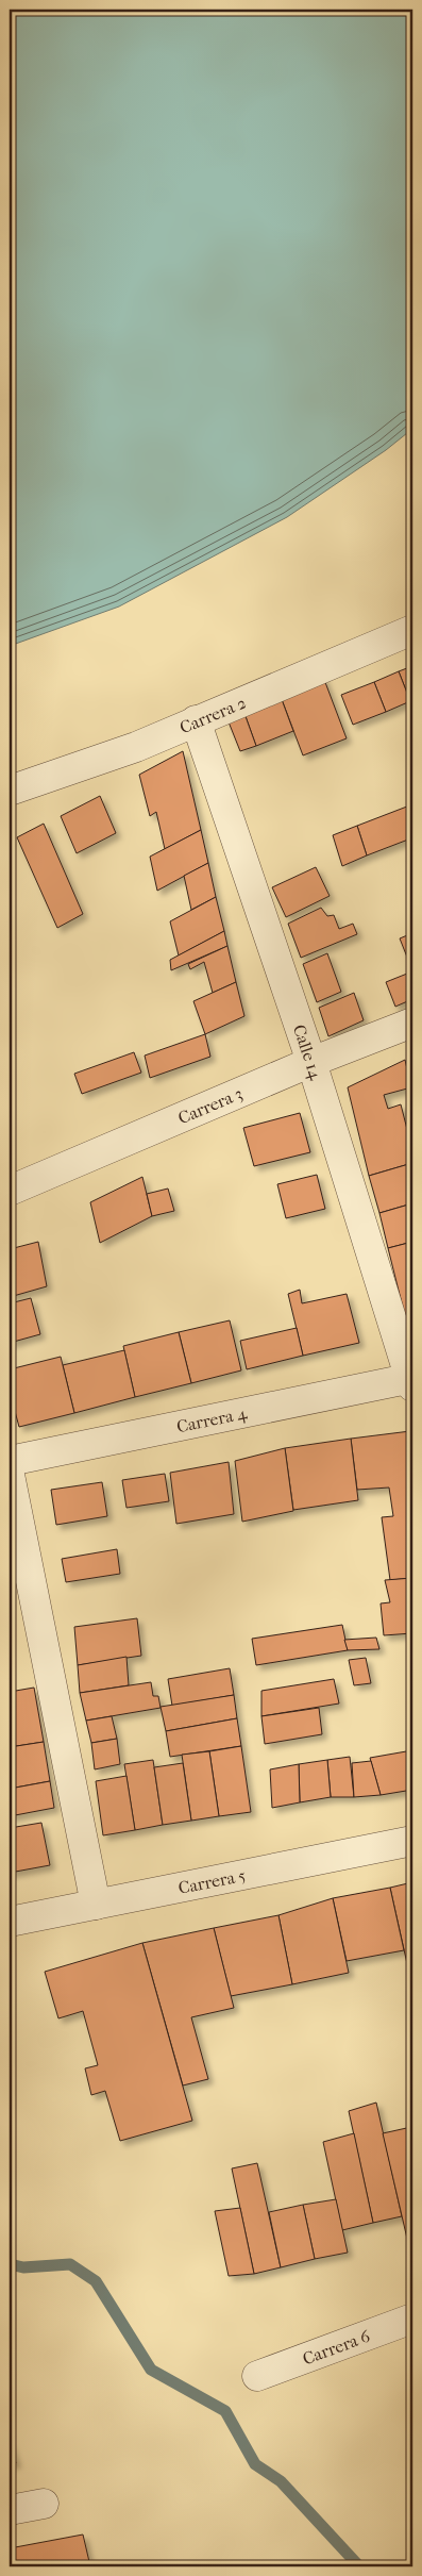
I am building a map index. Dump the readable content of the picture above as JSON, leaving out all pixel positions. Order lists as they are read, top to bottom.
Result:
{
  "streets": {
    "street": [
      "Carrera 2",
      "Calle 14",
      "Carrera 3",
      "Carrera 4",
      "Carrera 5",
      "Carrera 6"
    ]
  },
  "crossings": [
    ["Carrera 2", "Calle 14"],
    ["Calle 14", "Carrera 3"],
    ["Calle 14", "Carrera 4"]
  ]
}
